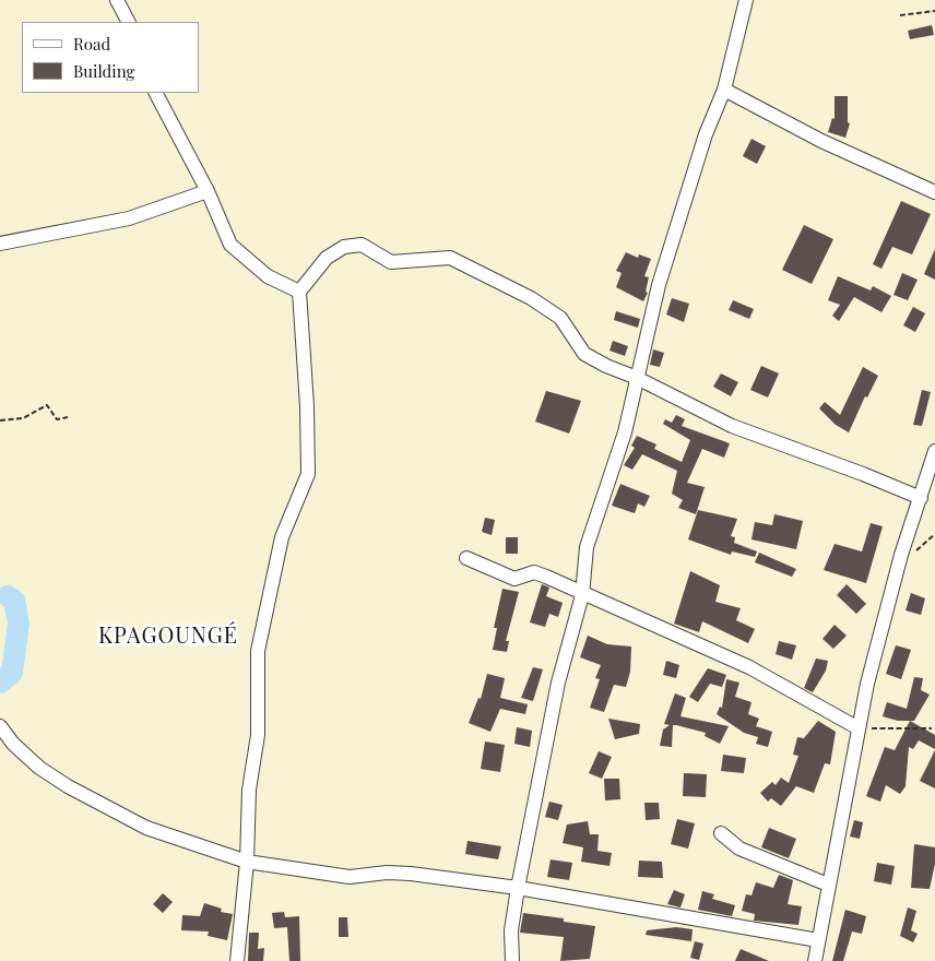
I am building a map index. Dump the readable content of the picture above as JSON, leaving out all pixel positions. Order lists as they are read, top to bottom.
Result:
{
  "districts": ["KPAGOUNGÉ"],
  "legend": ["Road", "Building"]
}
